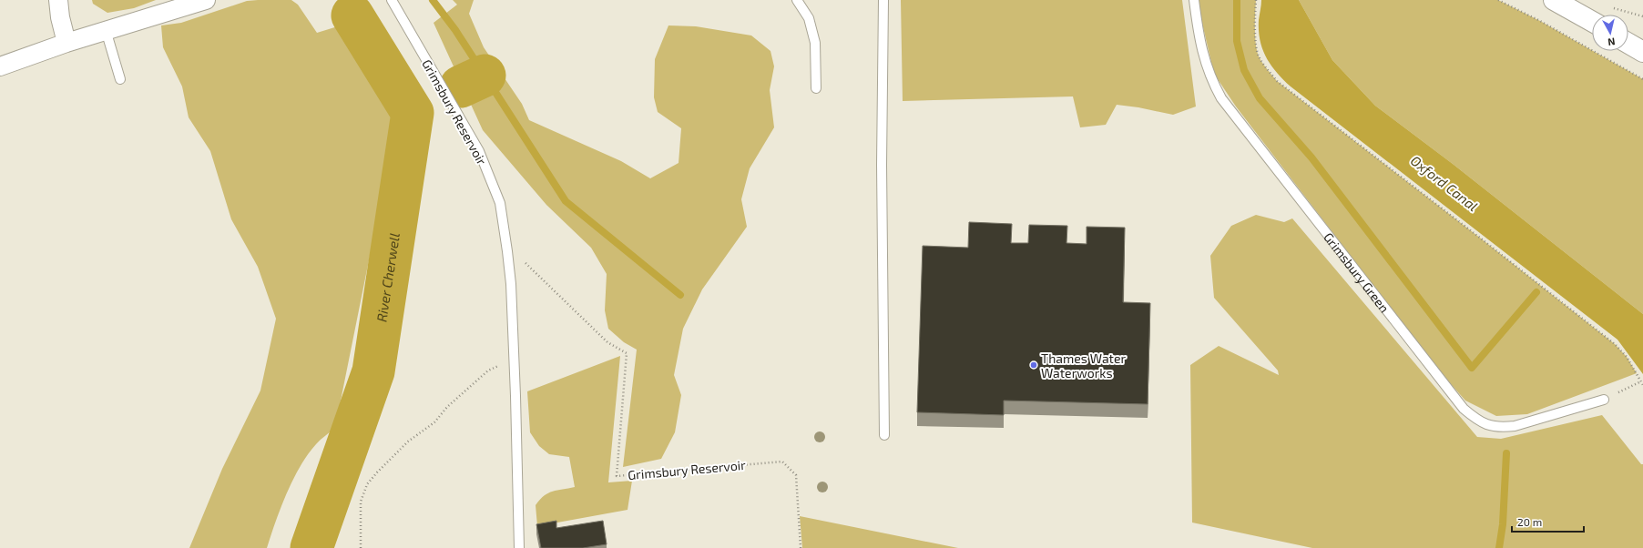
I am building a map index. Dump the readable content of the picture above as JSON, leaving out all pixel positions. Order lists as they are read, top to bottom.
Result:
{
  "streets": {
    "lane": ["Grimsbury Reservoir", "Grimsbury Green"]
  },
  "water": ["Oxford Canal", "River Cherwell"],
  "places": ["Thames Water Waterworks"],
  "scale_bar": "20 m",
  "north": "bottom"
}
